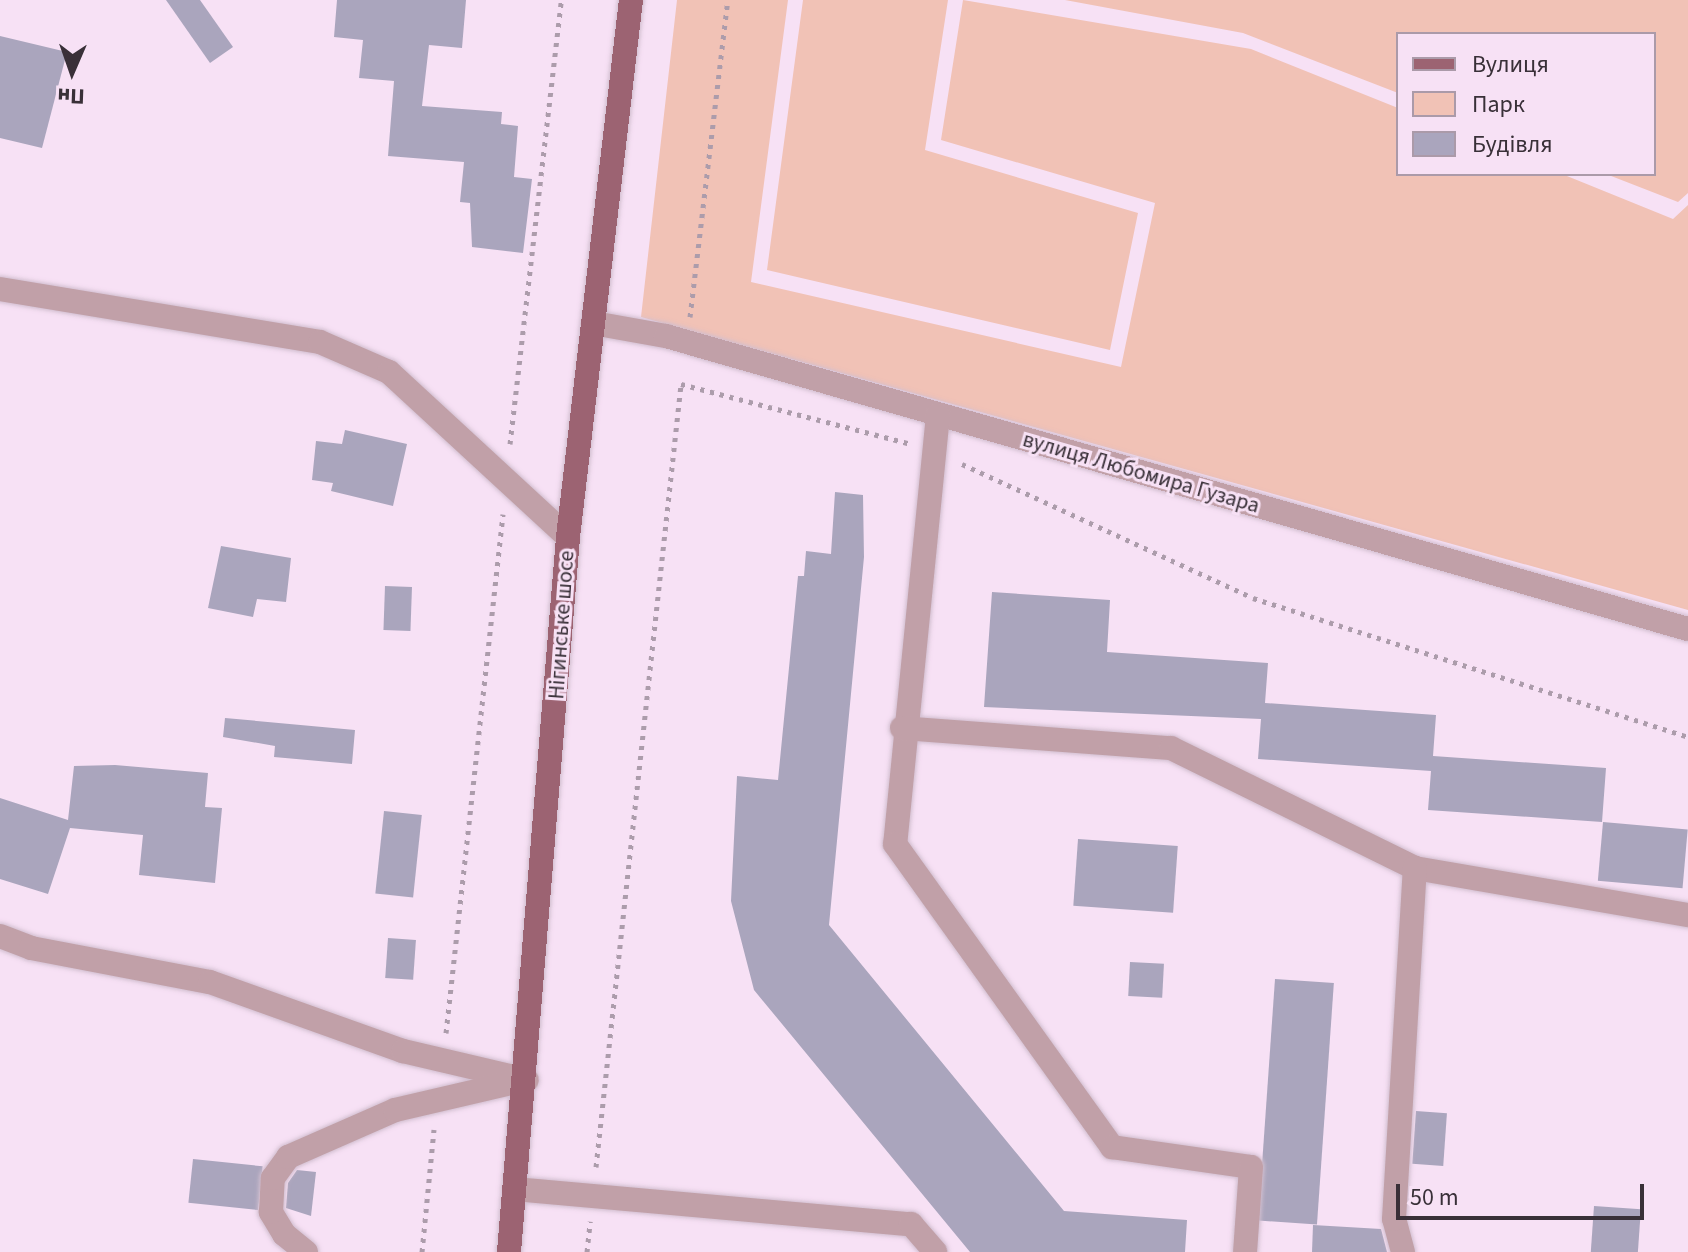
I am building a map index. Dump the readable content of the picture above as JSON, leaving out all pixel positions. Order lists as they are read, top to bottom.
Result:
{
  "streets": {
    "main road": ["Нігинське шосе"],
    "street": ["вулиця Любомира Гузара"]
  },
  "crossings": [
    ["вулиця Любомира Гузара", "Нігинське шосе"]
  ],
  "legend": ["Вулиця", "Парк", "Будівля"],
  "scale_bar": "50 m",
  "north": "bottom"
}
